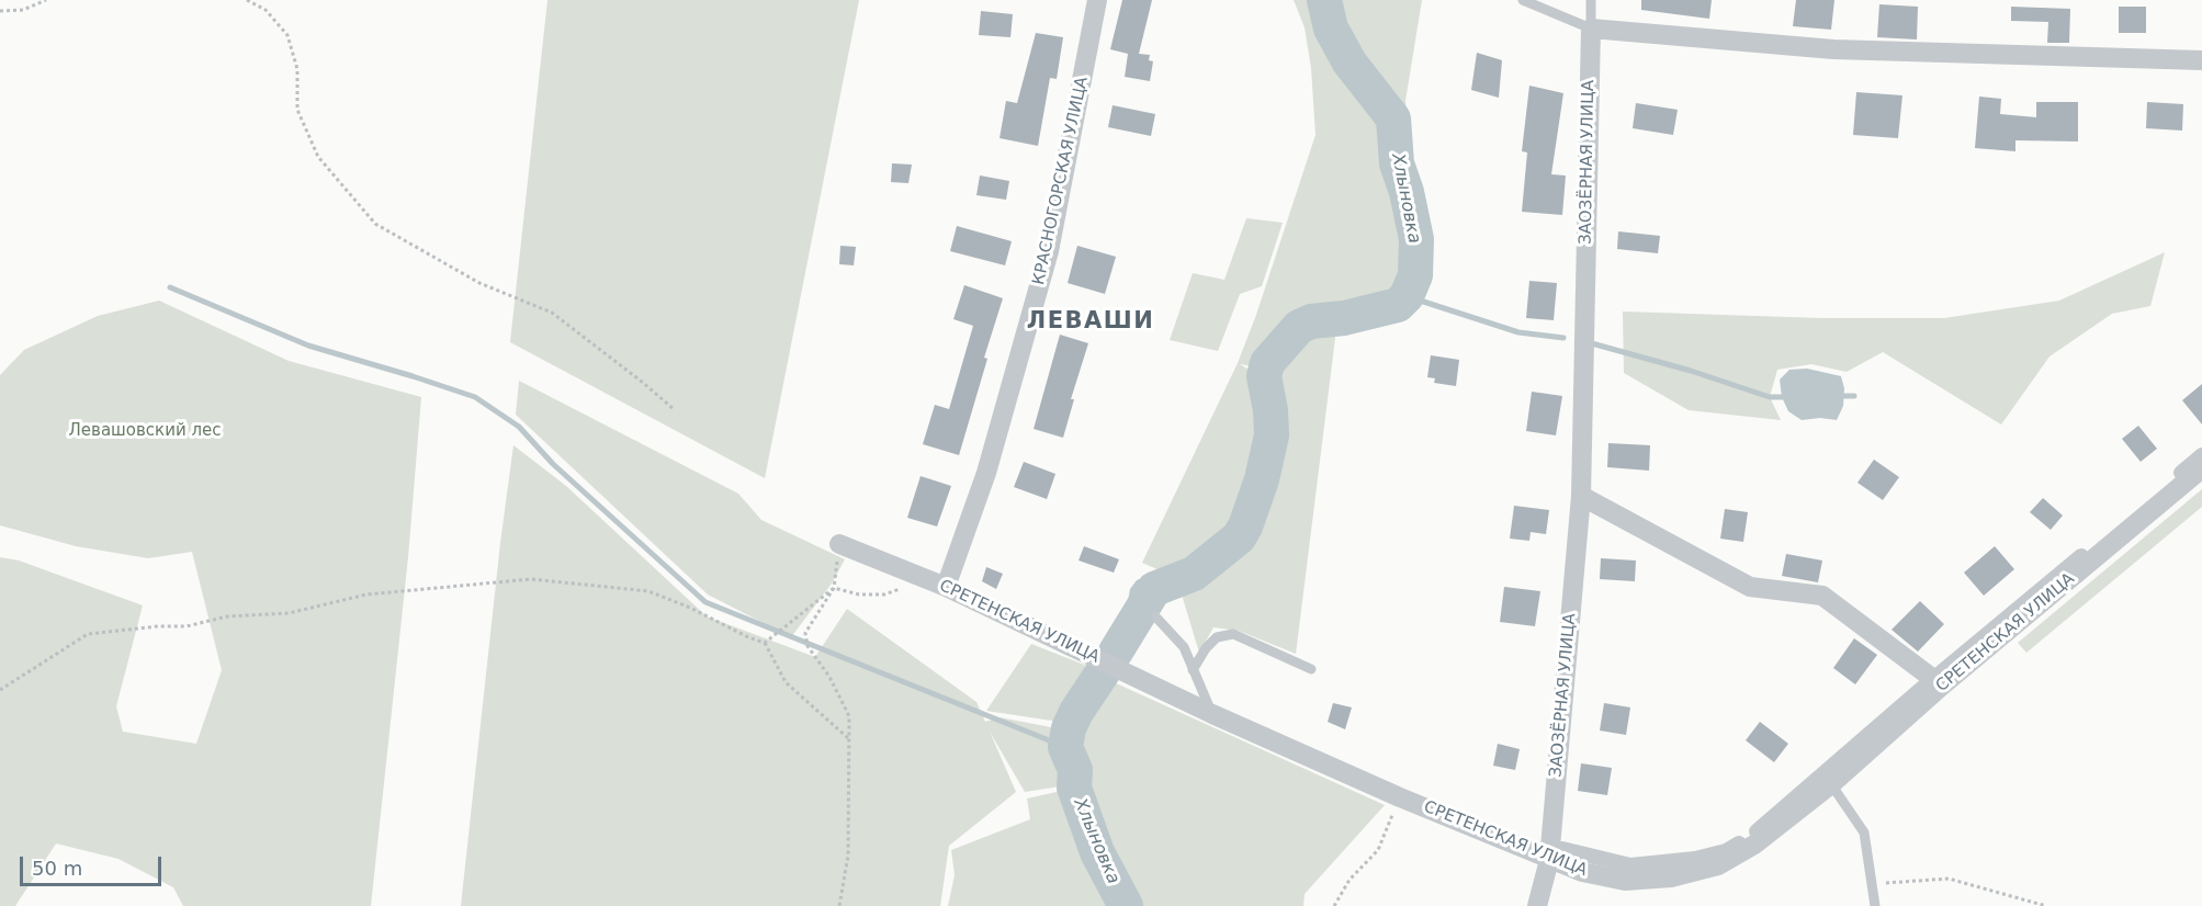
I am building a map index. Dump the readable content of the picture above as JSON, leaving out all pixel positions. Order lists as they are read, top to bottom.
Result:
{
  "streets": {
    "street": ["ЗАОЗЁРНАЯ УЛИЦА", "КРАСНОГОРСКАЯ УЛИЦА", "СРЕТЕНСКАЯ УЛИЦА"]
  },
  "crossings": [
    ["ЗАОЗЁРНАЯ УЛИЦА", "СРЕТЕНСКАЯ УЛИЦА"],
    ["КРАСНОГОРСКАЯ УЛИЦА", "СРЕТЕНСКАЯ УЛИЦА"]
  ],
  "districts": ["ЛЕВАШИ"],
  "water": ["Хлыновка"],
  "parks": ["Левашовский лес"],
  "scale_bar": "50 m"
}
